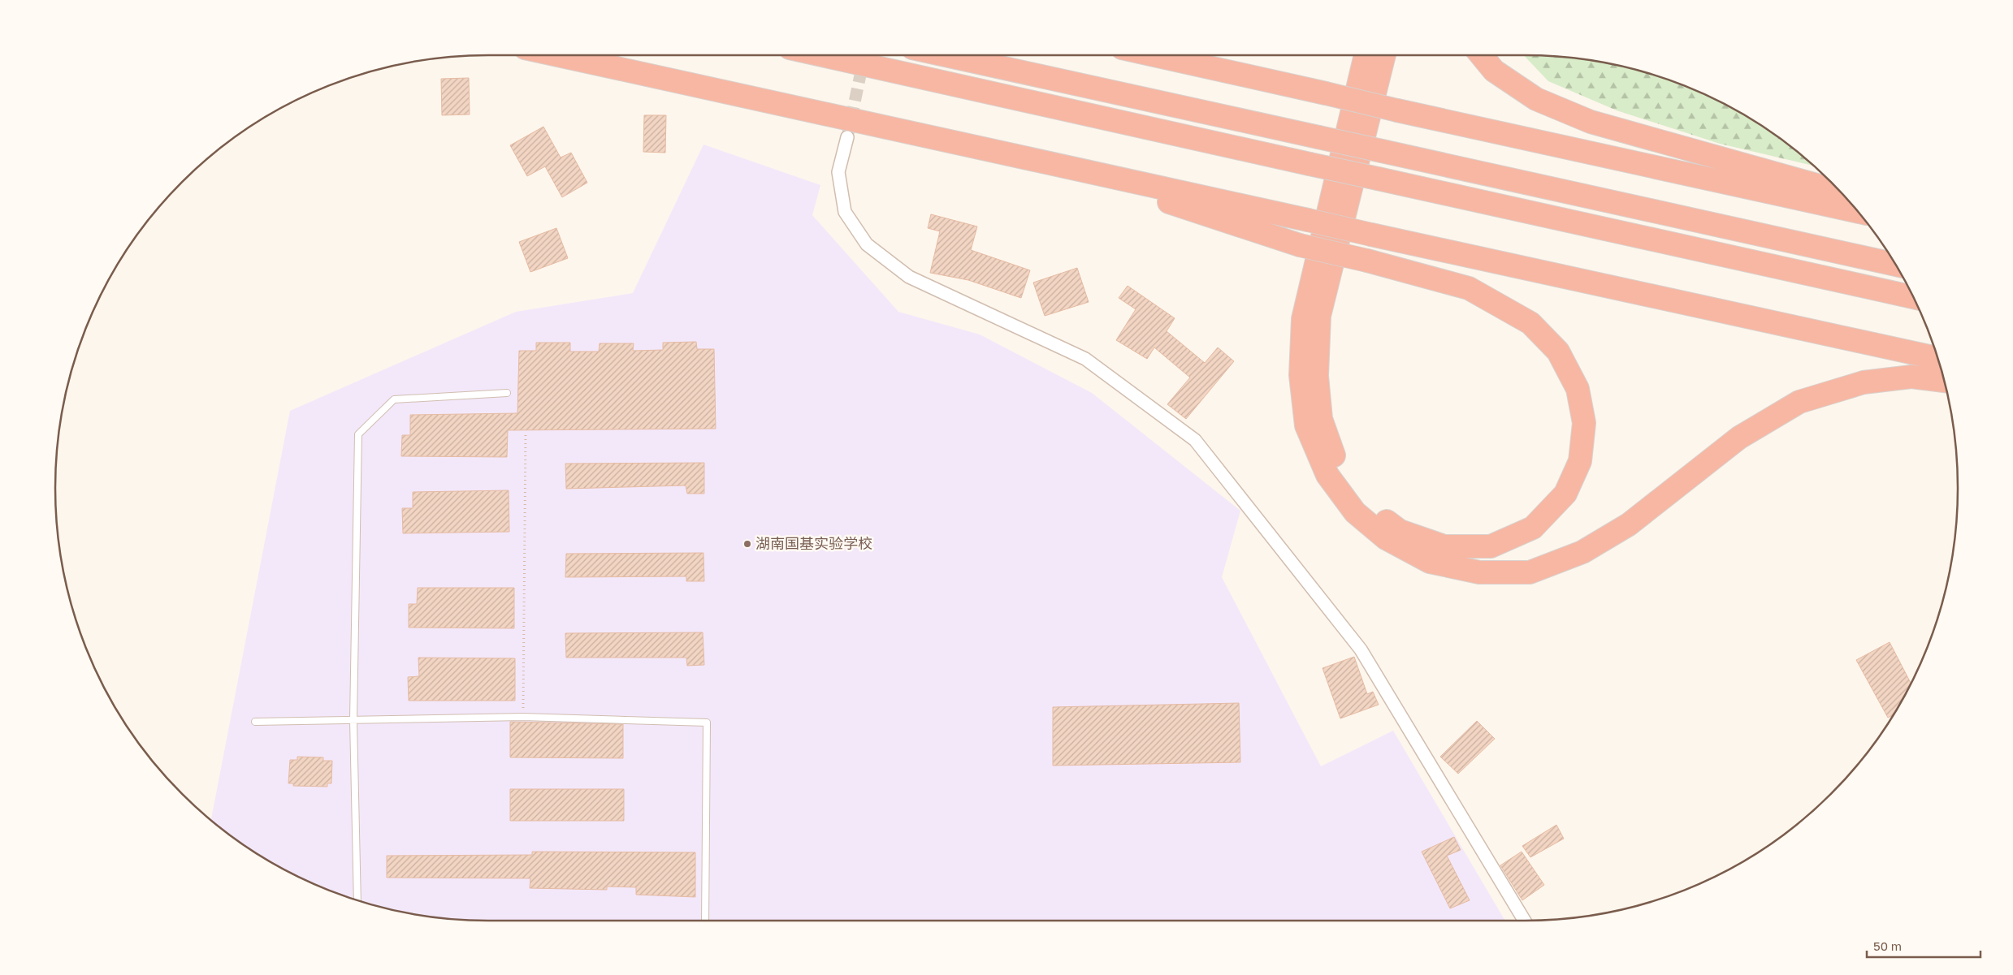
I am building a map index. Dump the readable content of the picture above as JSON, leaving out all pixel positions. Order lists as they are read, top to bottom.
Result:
{
  "places": ["湖南国基实验学校"],
  "scale_bar": "50 m"
}
